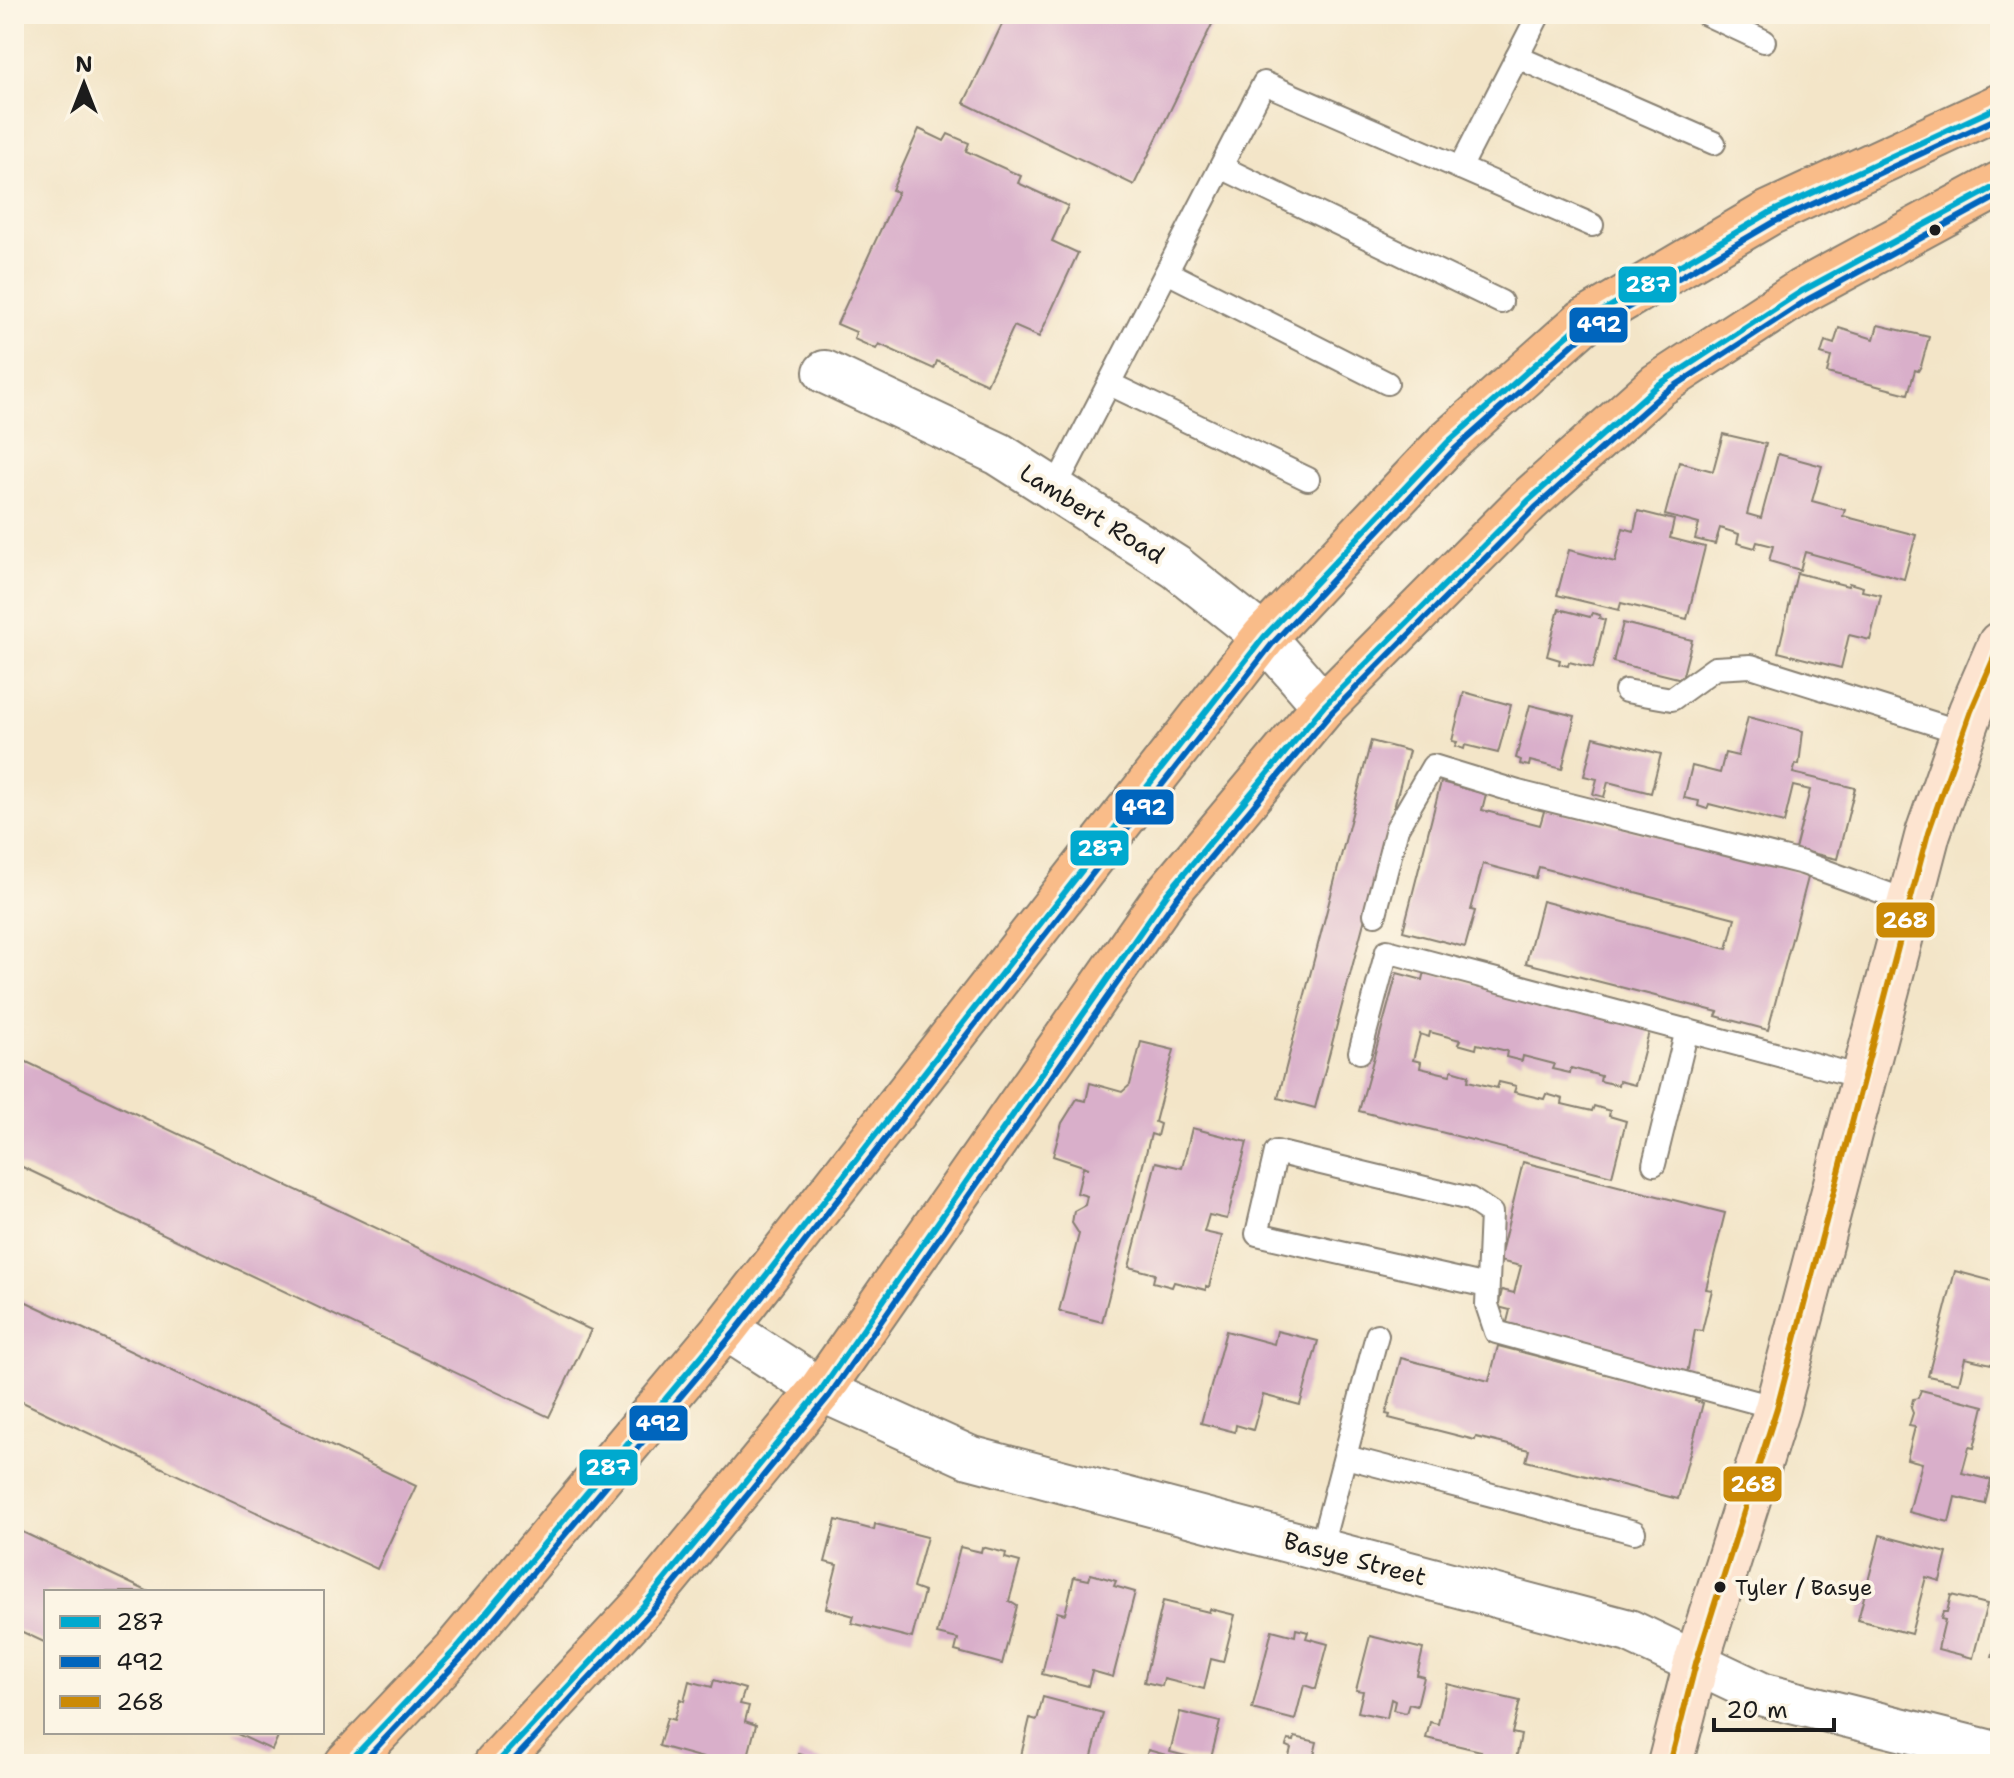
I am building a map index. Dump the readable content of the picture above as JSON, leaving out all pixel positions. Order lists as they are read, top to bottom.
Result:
{
  "streets": {
    "street": ["Lambert Road", "Basye Street"]
  },
  "places": ["Tyler / Basye"],
  "lines": ["transit line 287", "transit line 492", "transit line 268"],
  "legend": ["287", "492", "268"],
  "scale_bar": "20 m",
  "north": "top"
}
